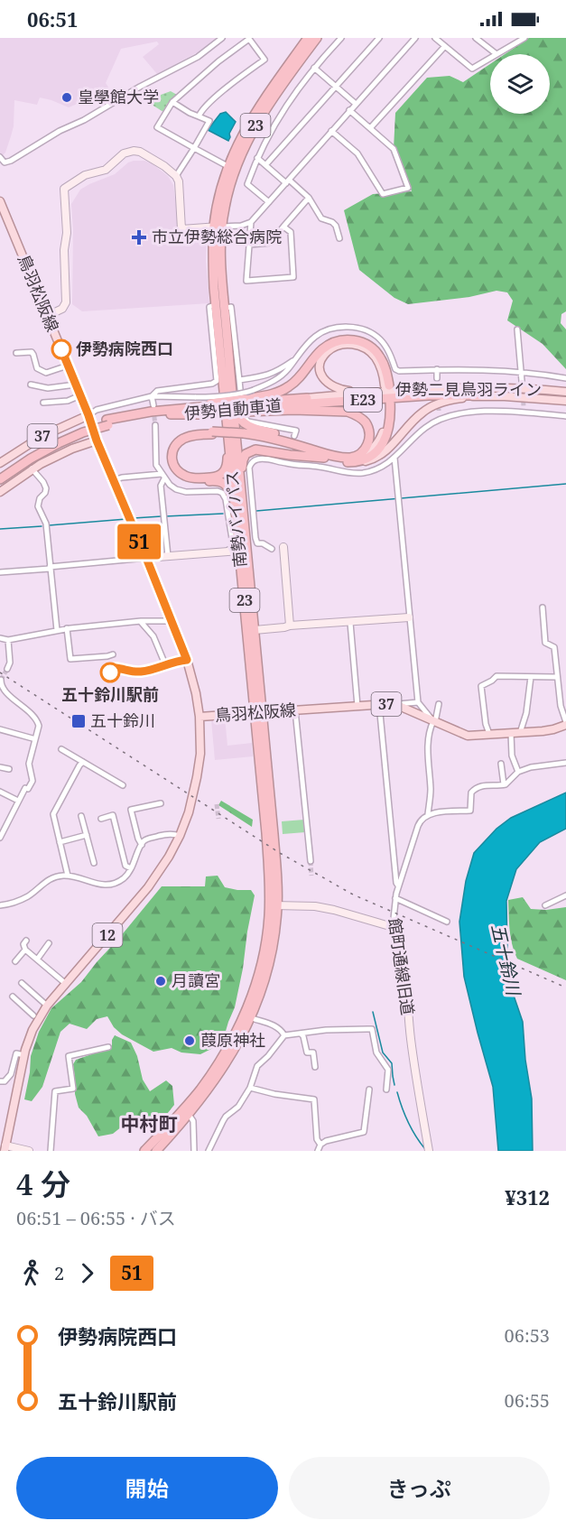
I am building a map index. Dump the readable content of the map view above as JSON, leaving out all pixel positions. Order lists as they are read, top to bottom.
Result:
{
  "streets": {
    "highway": [
      "23",
      "E23",
      "伊勢自動車道",
      "南勢バイパス"
    ],
    "main road": [
      "鳥羽松阪線",
      "伊勢二見鳥羽ライン",
      "37",
      "12"
    ],
    "street": ["館町通線旧道"]
  },
  "crossings": [
    ["鳥羽松阪線", "37"],
    ["鳥羽松阪線", "南勢バイパス"],
    ["鳥羽松阪線", "12"],
    ["伊勢二見鳥羽ライン", "E23"],
    ["伊勢二見鳥羽ライン", "伊勢自動車道"],
    ["E23", "伊勢自動車道"]
  ],
  "districts": ["中村町"],
  "water": ["五十鈴川"],
  "places": {
    "other": [
      "皇學館大学",
      "伊勢病院西口",
      "五十鈴川駅前",
      "月讀宮",
      "葭原神社"
    ],
    "health": ["市立伊勢総合病院"],
    "transit": ["五十鈴川"]
  },
  "lines": ["bus line 51"],
  "page": {
    "status": "06:51",
    "on_map": "51",
    "heading": ["4 分", "06:51 – 06:55 · バス", "¥312"],
    "legs": ["2", "51"],
    "list": [
      {
        "name": "伊勢病院西口",
        "value": "06:53"
      },
      {
        "name": "五十鈴川駅前",
        "value": "06:55"
      }
    ],
    "buttons": ["開始", "きっぷ"]
  }
}
